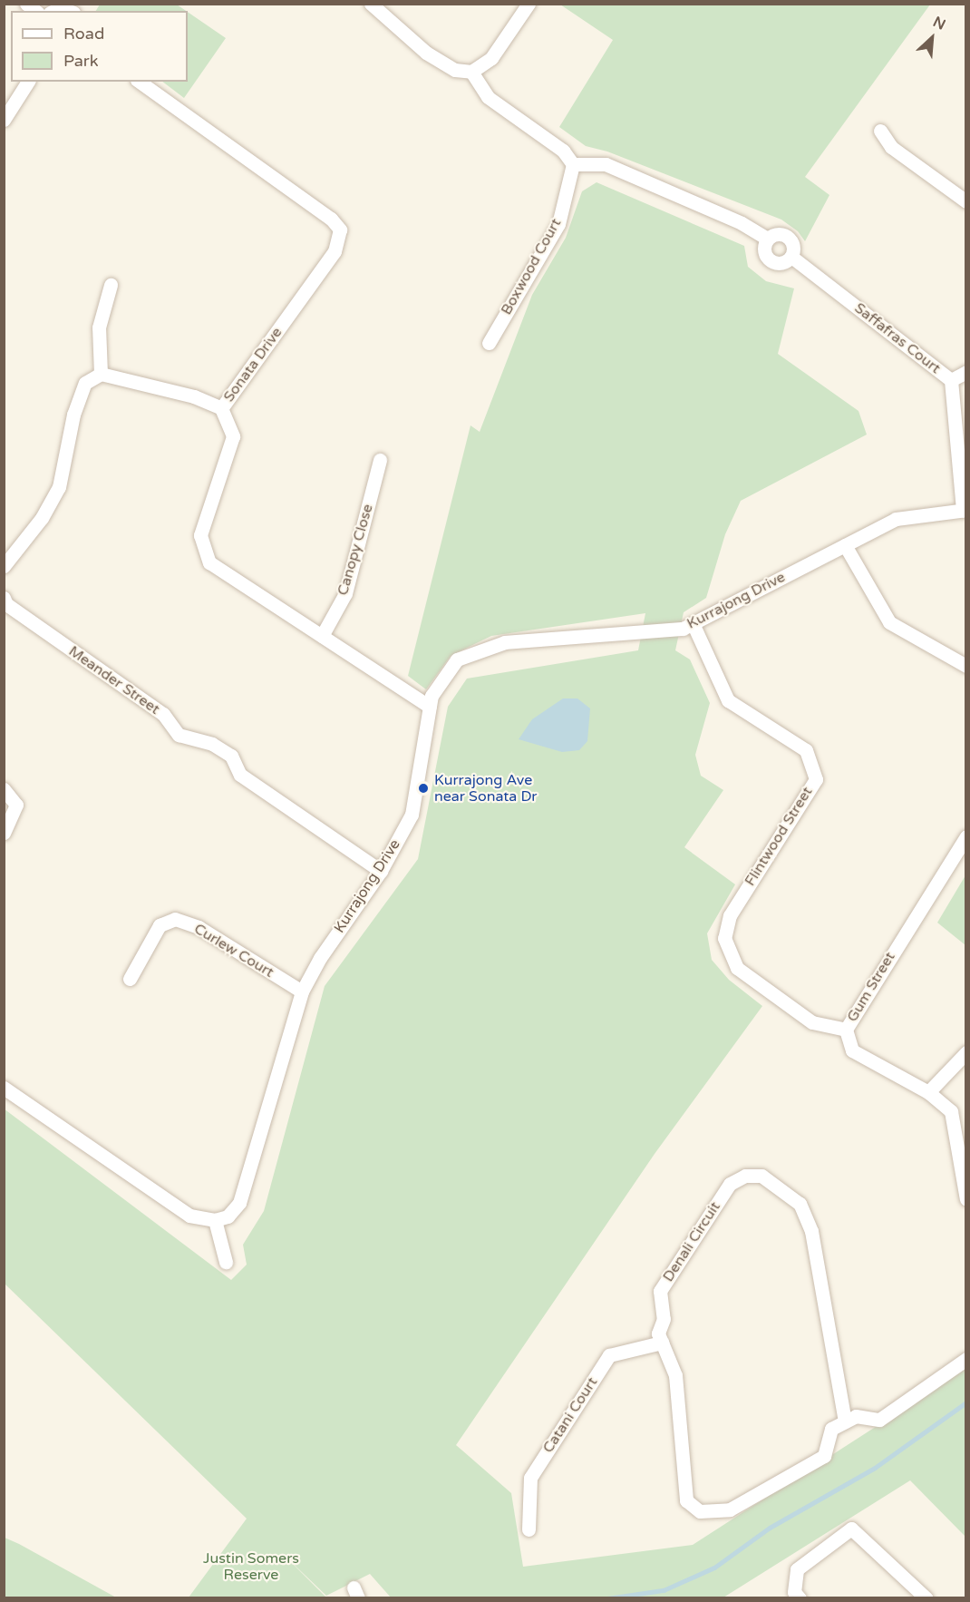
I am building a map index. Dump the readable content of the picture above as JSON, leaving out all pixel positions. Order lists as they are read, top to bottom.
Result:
{
  "streets": {
    "street": [
      "Boxwood Court",
      "Saffafras Court",
      "Sonata Drive",
      "Canopy Close",
      "Kurrajong Drive",
      "Meander Street",
      "Flintwood Street",
      "Curlew Court",
      "Gum Street",
      "Denali Circuit",
      "Catani Court"
    ]
  },
  "crossings": [
    ["Saffafras Court", "Kurrajong Drive"],
    ["Sonata Drive", "Canopy Close"],
    ["Sonata Drive", "Kurrajong Drive"],
    ["Kurrajong Drive", "Meander Street"],
    ["Kurrajong Drive", "Flintwood Street"],
    ["Kurrajong Drive", "Curlew Court"],
    ["Flintwood Street", "Gum Street"],
    ["Denali Circuit", "Catani Court"]
  ],
  "parks": ["Justin Somers Reserve"],
  "places": ["Kurrajong Ave near Sonata Dr"],
  "legend": ["Road", "Park"],
  "north": "top right"
}
